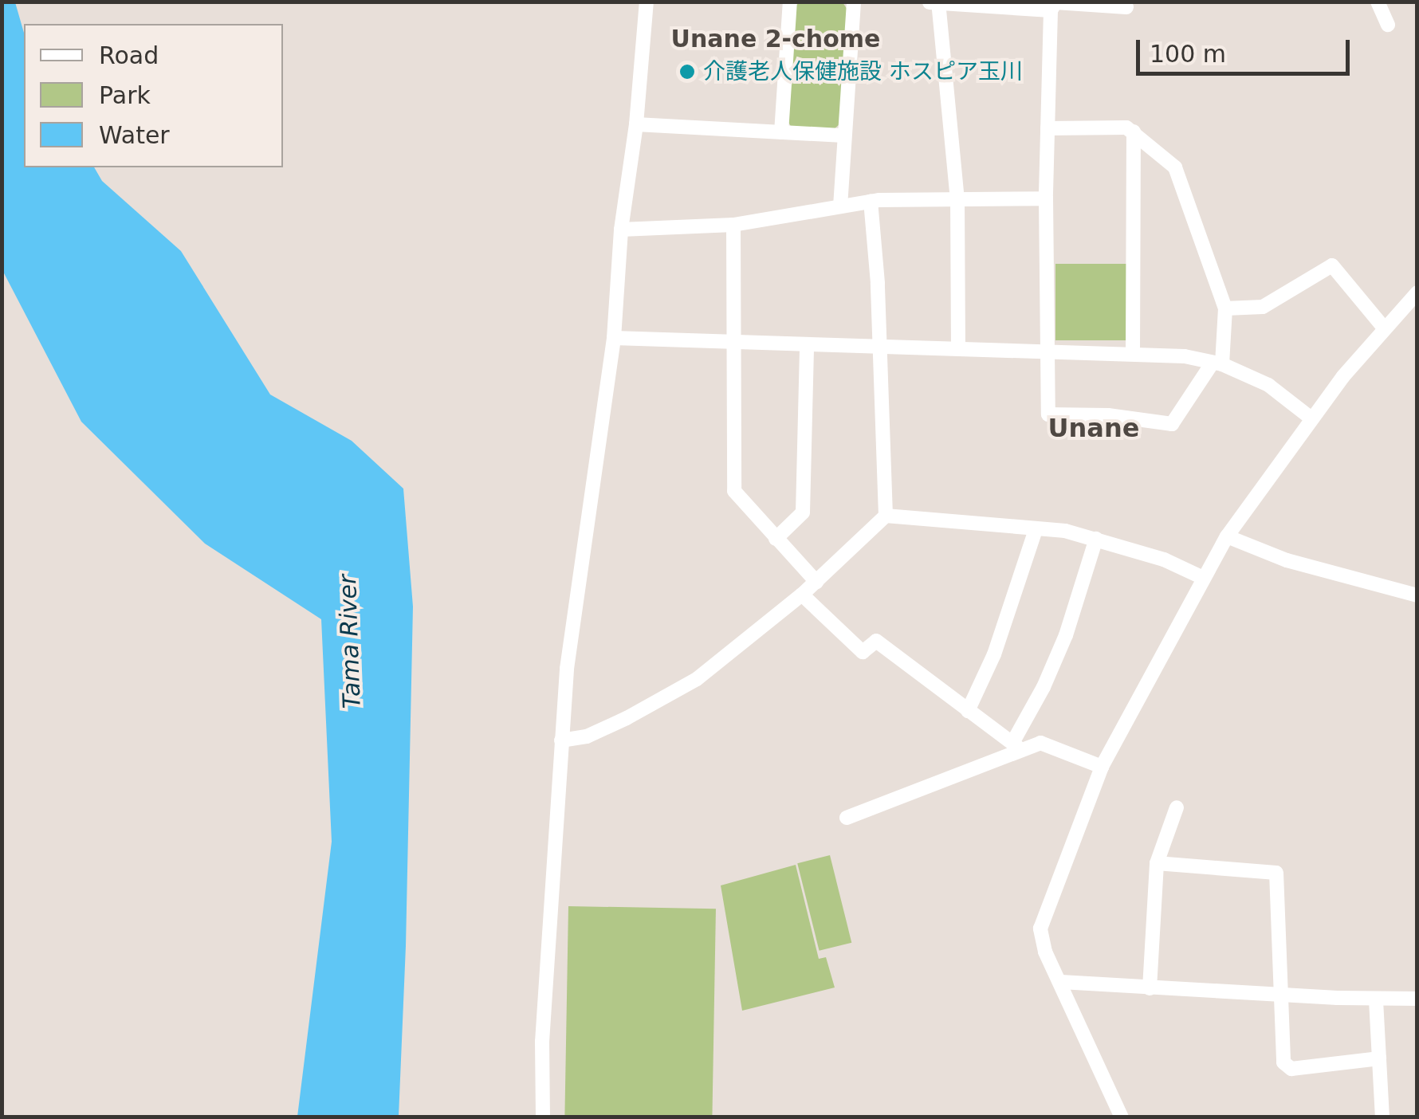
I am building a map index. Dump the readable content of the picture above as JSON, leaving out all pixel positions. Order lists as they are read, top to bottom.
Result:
{
  "districts": ["Unane 2-chome", "Unane"],
  "water": ["Tama River"],
  "places": ["介護老人保健施設 ホスピア玉川"],
  "legend": ["Road", "Park", "Water"],
  "scale_bar": "100 m"
}
